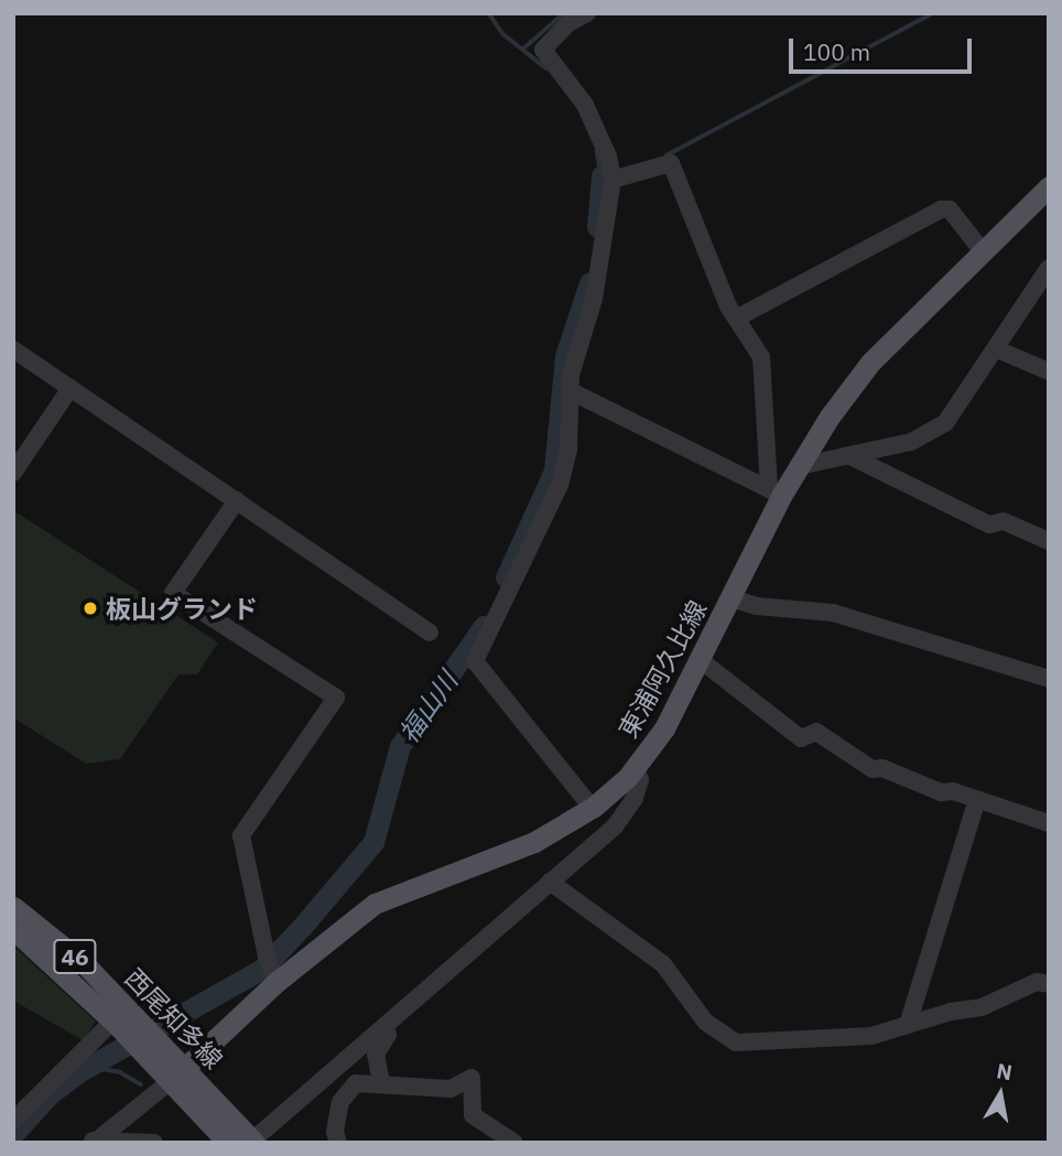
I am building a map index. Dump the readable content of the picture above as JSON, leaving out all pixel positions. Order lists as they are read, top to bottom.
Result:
{
  "streets": {
    "main road": ["東浦阿久比線", "46", "西尾知多線"]
  },
  "crossings": [
    ["東浦阿久比線", "西尾知多線"]
  ],
  "water": ["福山川"],
  "places": ["板山グランド"],
  "scale_bar": "100 m",
  "north": "top"
}
